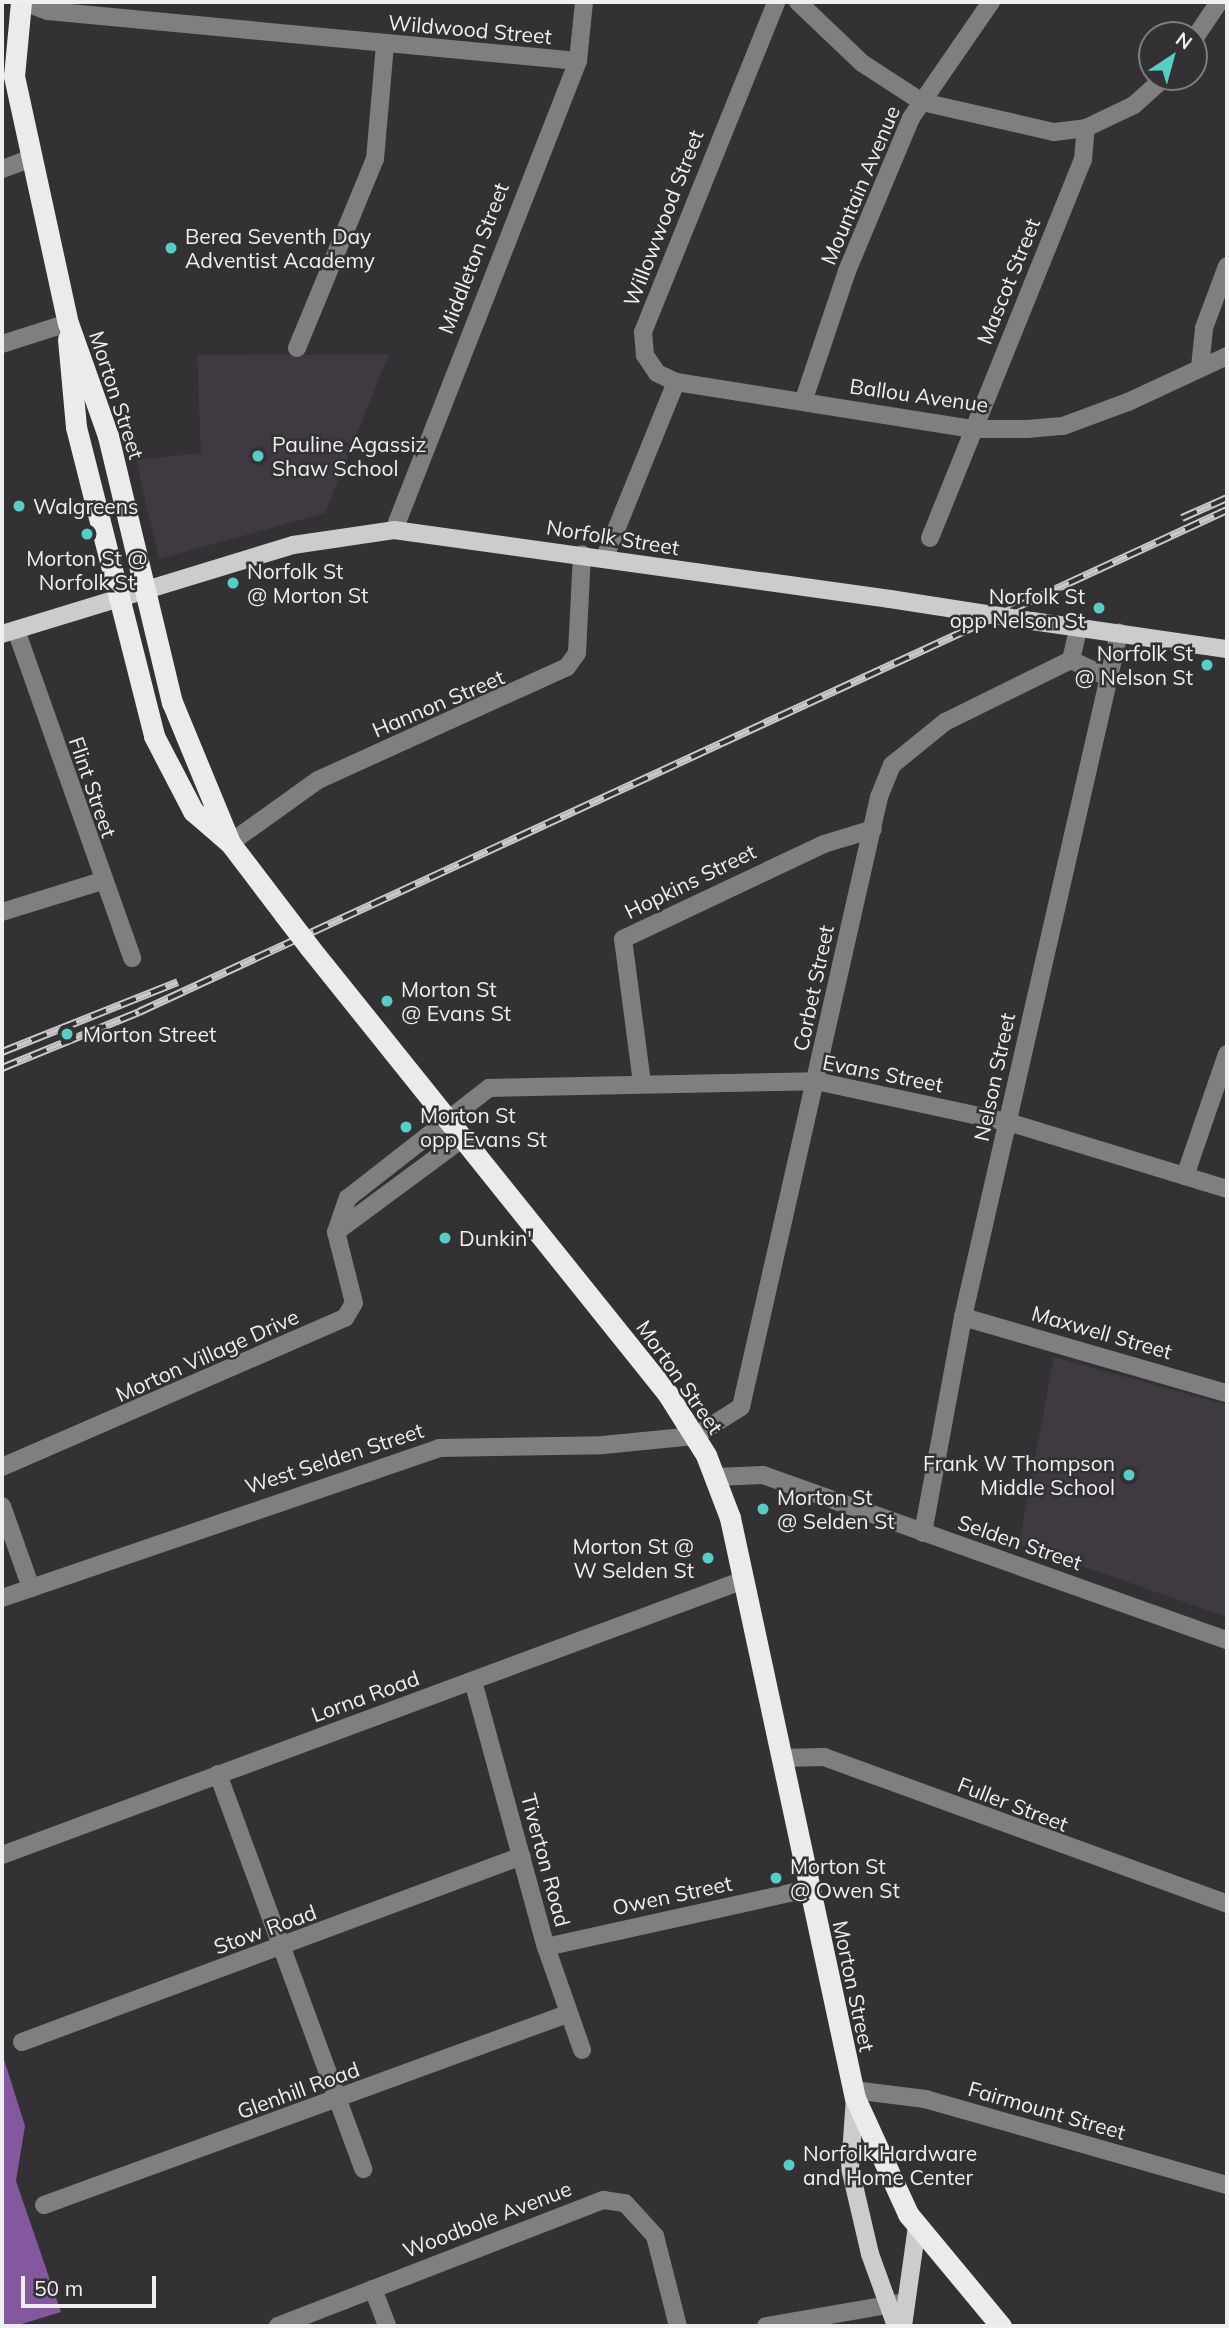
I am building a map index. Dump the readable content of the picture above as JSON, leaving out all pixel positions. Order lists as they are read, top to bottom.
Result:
{
  "streets": {
    "highway": ["Morton Street"],
    "main road": ["Norfolk Street"],
    "street": [
      "Wildwood Street",
      "Mountain Avenue",
      "Willowwood Street",
      "Middleton Street",
      "Mascot Street",
      "Ballou Avenue",
      "Hannon Street",
      "Flint Street",
      "Hopkins Street",
      "Corbet Street",
      "Evans Street",
      "Nelson Street",
      "Maxwell Street",
      "Morton Village Drive",
      "West Selden Street",
      "Selden Street",
      "Lorna Road",
      "Fuller Street",
      "Tiverton Road",
      "Owen Street",
      "Stow Road",
      "Glenhill Road",
      "Fairmount Street",
      "Woodbole Avenue"
    ]
  },
  "crossings": [
    ["Wildwood Street", "Middleton Street"],
    ["Wildwood Street", "Morton Street"],
    ["Mountain Avenue", "Ballou Avenue"],
    ["Willowwood Street", "Ballou Avenue"],
    ["Middleton Street", "Norfolk Street"],
    ["Mascot Street", "Ballou Avenue"],
    ["Morton Street", "Norfolk Street"],
    ["Morton Street", "Hannon Street"],
    ["Morton Street", "Corbet Street"],
    ["Morton Street", "Evans Street"],
    ["Morton Street", "West Selden Street"],
    ["Morton Street", "Selden Street"],
    ["Morton Street", "Lorna Road"],
    ["Morton Street", "Fuller Street"],
    ["Morton Street", "Owen Street"],
    ["Morton Street", "Fairmount Street"],
    ["Norfolk Street", "Hannon Street"],
    ["Norfolk Street", "Flint Street"],
    ["Norfolk Street", "Nelson Street"],
    ["Hopkins Street", "Corbet Street"],
    ["Hopkins Street", "Evans Street"],
    ["Corbet Street", "Evans Street"],
    ["Corbet Street", "West Selden Street"],
    ["Evans Street", "Nelson Street"],
    ["Nelson Street", "Maxwell Street"],
    ["Nelson Street", "Selden Street"],
    ["Lorna Road", "Tiverton Road"],
    ["Tiverton Road", "Owen Street"],
    ["Tiverton Road", "Stow Road"],
    ["Tiverton Road", "Glenhill Road"]
  ],
  "places": [
    "Berea Seventh Day Adventist Academy",
    "Pauline Agassiz Shaw School",
    "Walgreens",
    "Morton St @ Norfolk St",
    "Norfolk St @ Morton St",
    "Norfolk St opp Nelson St",
    "Norfolk St @ Nelson St",
    "Morton St @ Evans St",
    "Morton Street",
    "Morton St opp Evans St",
    "Dunkin'",
    "Frank W Thompson Middle School",
    "Morton St @ Selden St",
    "Morton St @ W Selden St",
    "Morton St @ Owen St",
    "Norfolk Hardware and Home Center"
  ],
  "scale_bar": "50 m",
  "north": "top right"
}
